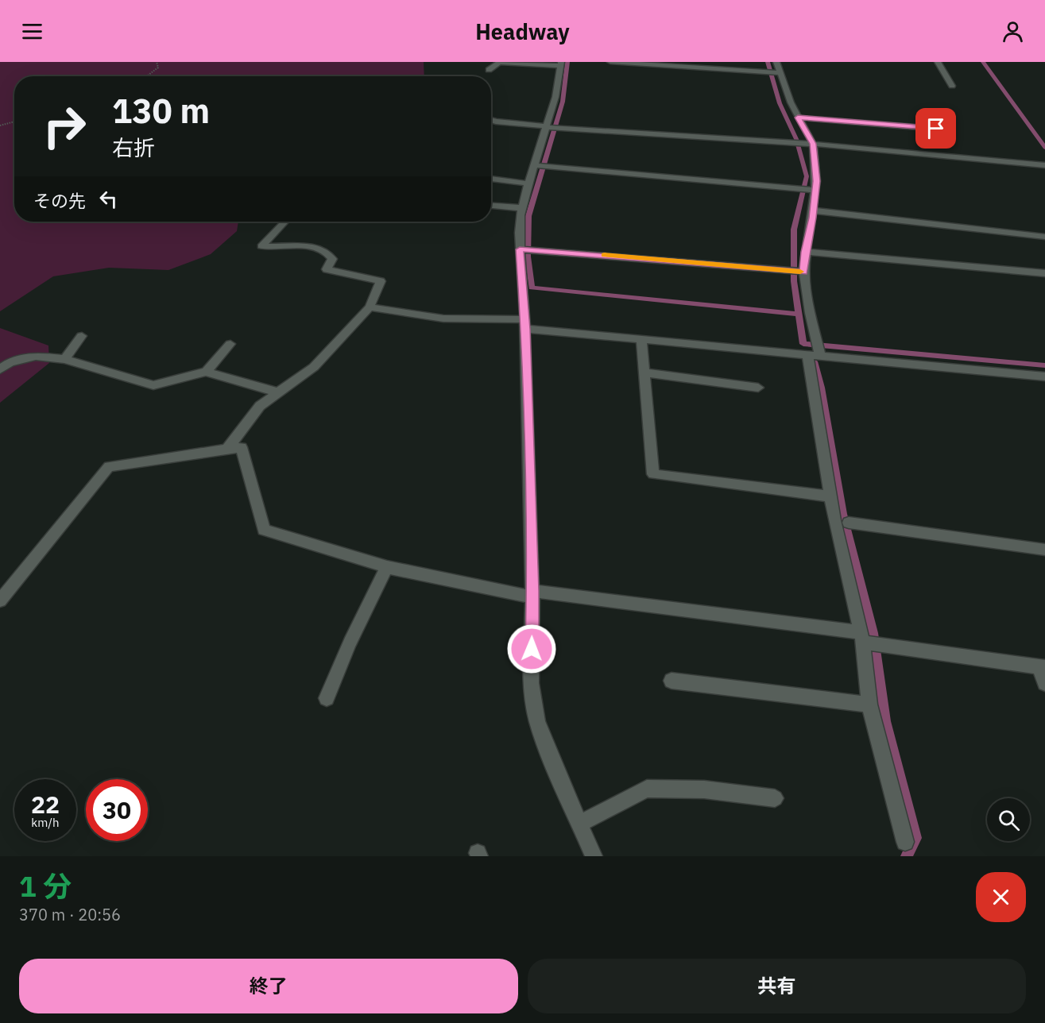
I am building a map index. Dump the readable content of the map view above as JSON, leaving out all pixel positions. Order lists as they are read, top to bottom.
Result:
{
  "page": {
    "header": "Headway",
    "turn": ["130 m", "右折"],
    "then": "その先",
    "speed": "22 km/h",
    "limit": "30",
    "heading": ["1 分", "370 m · 20:56"],
    "buttons": ["終了", "共有"]
  }
}
